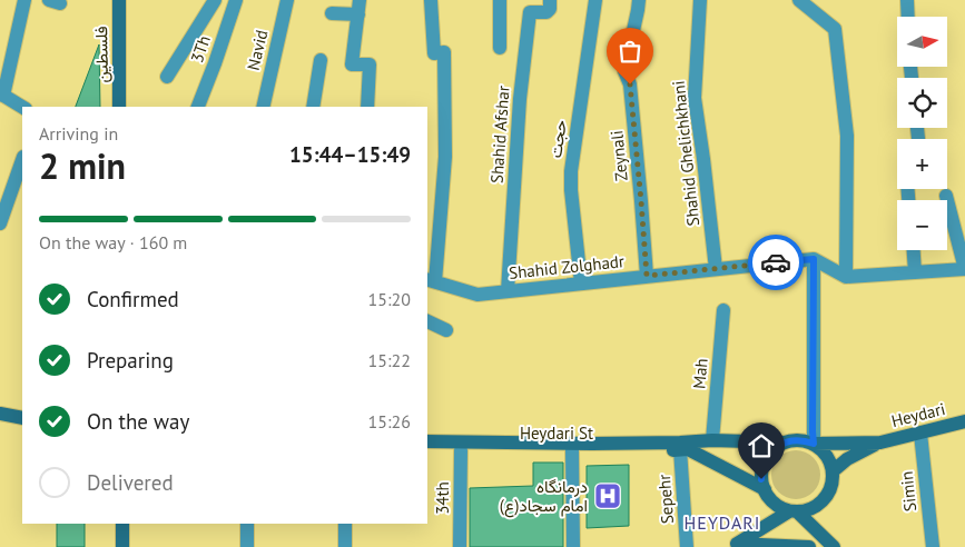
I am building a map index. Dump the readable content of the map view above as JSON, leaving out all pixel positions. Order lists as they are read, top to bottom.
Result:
{
  "streets": {
    "street": [
      "3Th",
      "Navid",
      "فلسطین",
      "Shahid Afshar",
      "حجت",
      "Shahid Ghelichkhani",
      "Zeynali",
      "Shahid Zolghadr",
      "Mah",
      "Heydari",
      "Heydari St",
      "Simin",
      "34th",
      "Sepehr"
    ]
  },
  "crossings": [
    ["Shahid Afshar", "Shahid Zolghadr"],
    ["حجت", "Shahid Zolghadr"],
    ["Shahid Ghelichkhani", "Shahid Zolghadr"],
    ["Zeynali", "Shahid Zolghadr"],
    ["Heydari", "Simin"],
    ["Heydari St", "34th"],
    ["Heydari St", "Sepehr"]
  ],
  "districts": ["HEYDARI"],
  "places": {
    "hospital": ["درمانگاه امام سجاد(ع)"]
  },
  "north": "right",
  "page": {
    "map_buttons": ["+", "−"],
    "heading": ["2 min", "Arriving in", "15:44–15:49"],
    "bar": "On the way · 160 m",
    "list": [
      ["Confirmed", "15:20"],
      ["Preparing", "15:22"],
      ["On the way", "15:26"],
      "Delivered"
    ]
  }
}
